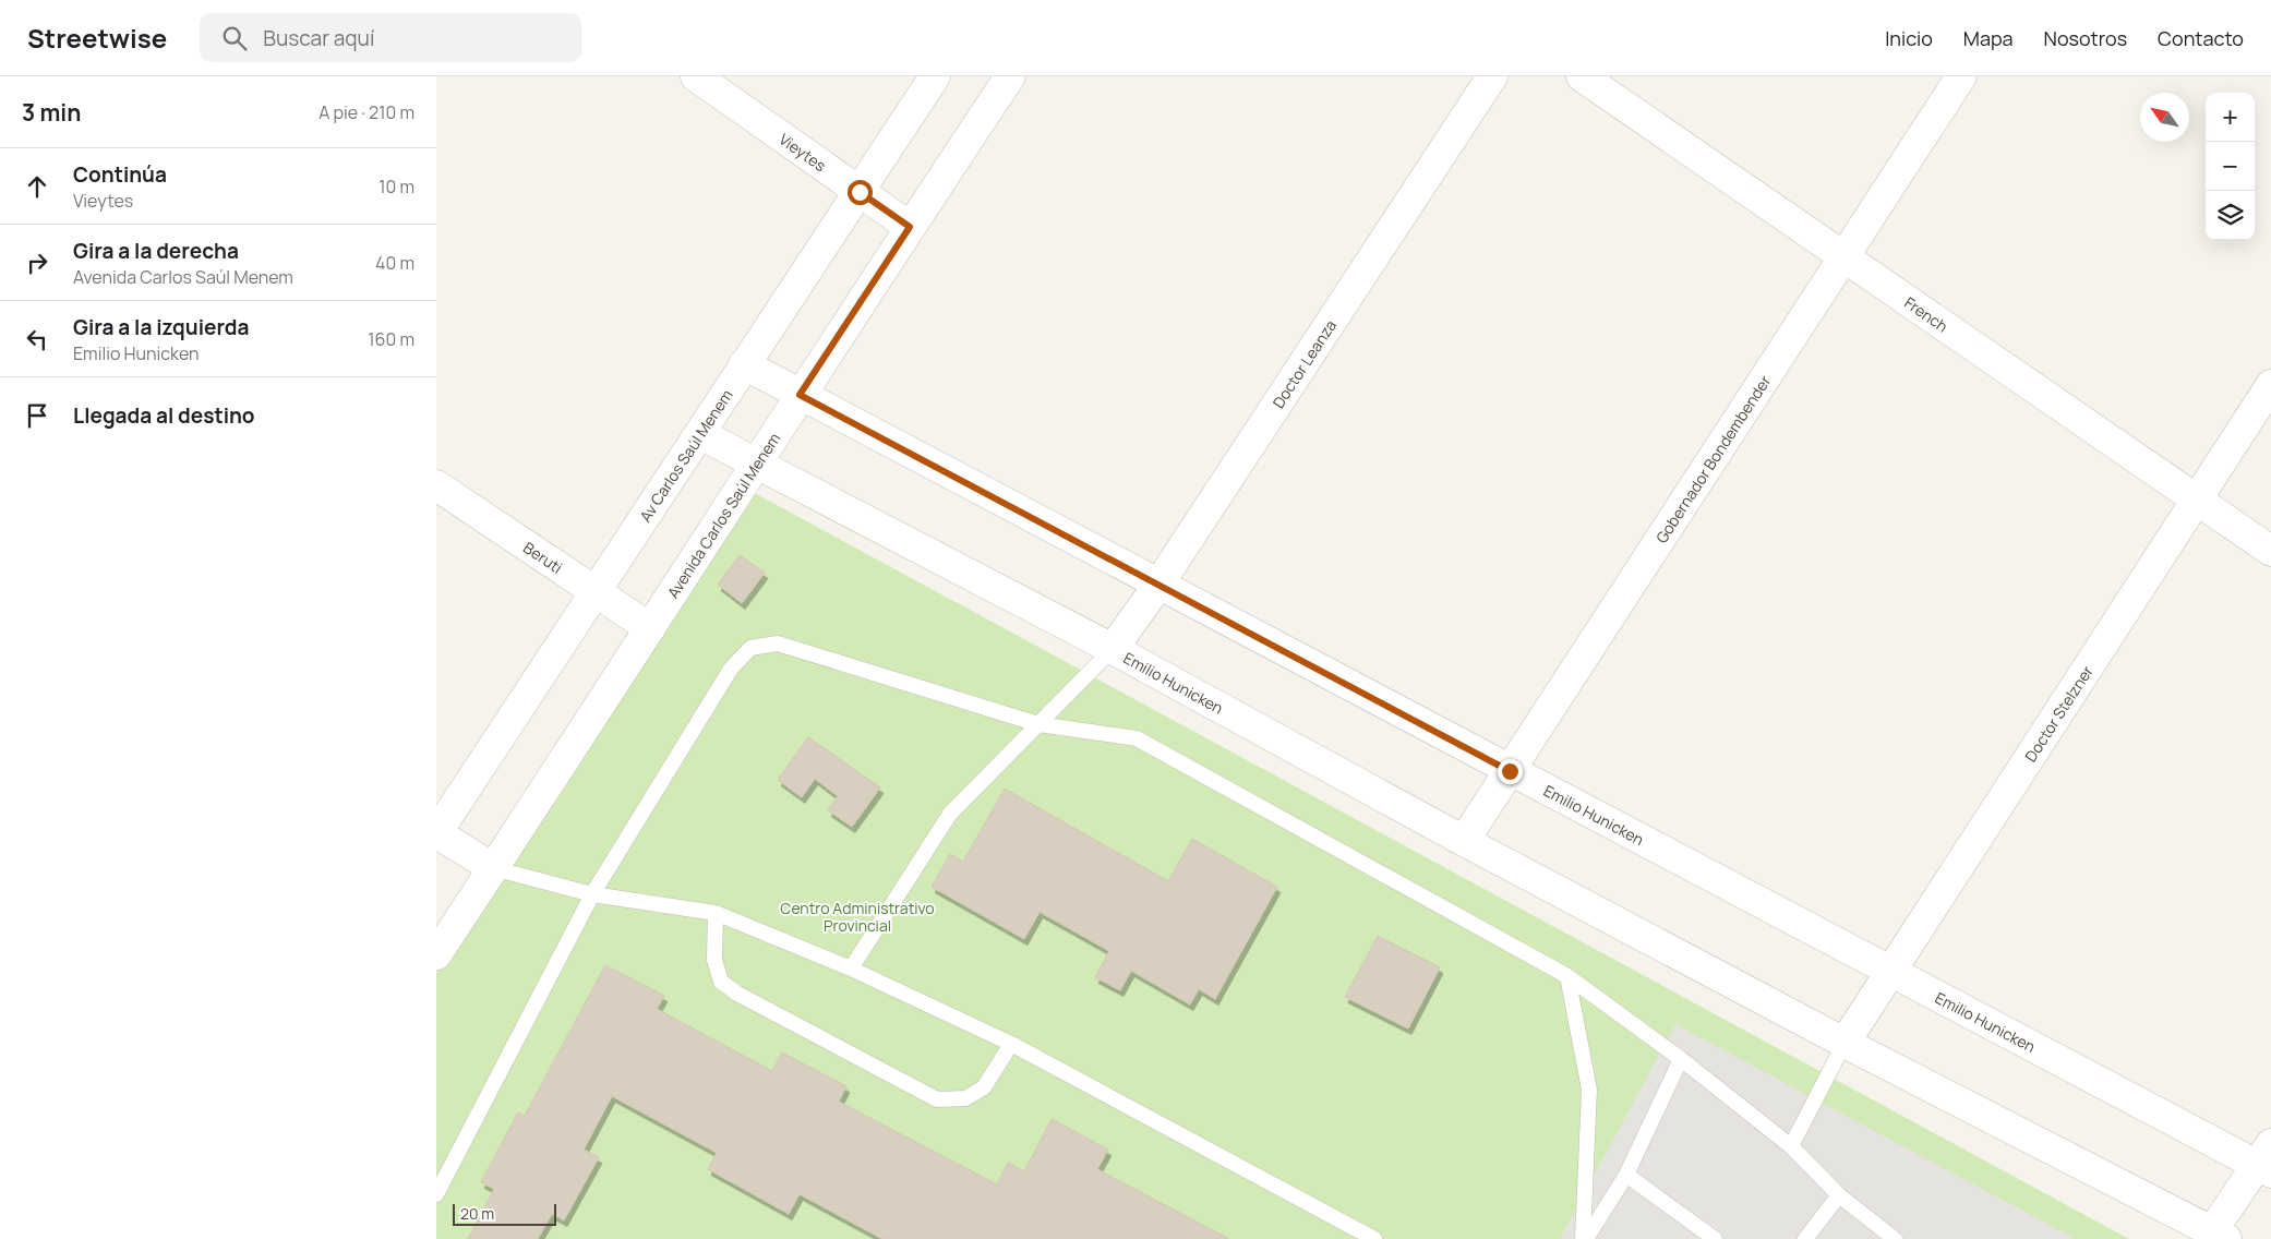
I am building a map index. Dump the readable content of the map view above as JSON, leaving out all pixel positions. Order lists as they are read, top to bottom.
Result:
{
  "streets": {
    "street": [
      "Vieytes",
      "French",
      "Doctor Leanza",
      "Av Carlos Saúl Menem",
      "Gobernador Bondembender",
      "Avenida Carlos Saúl Menem",
      "Beruti",
      "Emilio Hunicken",
      "Doctor Stelzner"
    ]
  },
  "crossings": [
    ["Vieytes", "Av Carlos Saúl Menem"],
    ["Vieytes", "Avenida Carlos Saúl Menem"],
    ["French", "Gobernador Bondembender"],
    ["French", "Doctor Stelzner"],
    ["Doctor Leanza", "Emilio Hunicken"],
    ["Av Carlos Saúl Menem", "Beruti"],
    ["Av Carlos Saúl Menem", "Emilio Hunicken"],
    ["Gobernador Bondembender", "Emilio Hunicken"],
    ["Avenida Carlos Saúl Menem", "Beruti"],
    ["Avenida Carlos Saúl Menem", "Emilio Hunicken"],
    ["Emilio Hunicken", "Doctor Stelzner"]
  ],
  "parks": ["Centro Administrativo Provincial"],
  "scale_bar": "20 m",
  "north": "top left",
  "page": {
    "header": "Streetwise",
    "search": "Buscar aquí",
    "nav": [
      "Inicio",
      "Mapa",
      "Nosotros",
      "Contacto"
    ],
    "heading": ["3 min", "A pie · 210 m"],
    "map_buttons": ["+", "−"],
    "list": [
      ["Continúa", "Vieytes", "10 m"],
      ["Gira a la derecha", "Avenida Carlos Saúl Menem", "40 m"],
      ["Gira a la izquierda", "Emilio Hunicken", "160 m"],
      "Llegada al destino"
    ],
    "scale": "20 m"
  }
}
